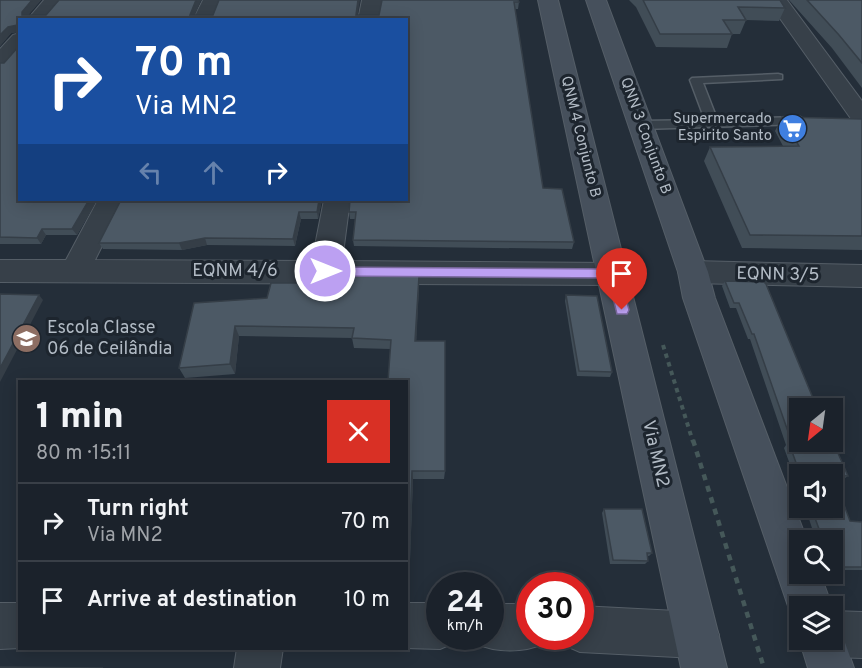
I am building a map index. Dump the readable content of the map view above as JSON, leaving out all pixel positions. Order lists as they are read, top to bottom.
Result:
{
  "streets": {
    "main road": ["QNN 3 Conjunto B", "QNM 4 Conjunto B", "Via MN2"],
    "street": ["EQNM 4/6", "EQNN 3/5"]
  },
  "crossings": [
    ["QNN 3 Conjunto B", "QNM 4 Conjunto B"],
    ["QNN 3 Conjunto B", "EQNN 3/5"],
    ["QNM 4 Conjunto B", "EQNM 4/6"],
    ["QNM 4 Conjunto B", "Via MN2"],
    ["EQNM 4/6", "Via MN2"]
  ],
  "places": {
    "supermarket": ["Supermercado Espirito Santo"],
    "school or university": ["Escola Classe 06 de Ceilândia"]
  },
  "north": "bottom left",
  "page": {
    "turn": ["70 m", "Via MN2"],
    "heading": ["1 min", "80 m · 15:11"],
    "list": [
      {
        "name": "Turn right",
        "note": "Via MN2",
        "value": "70 m"
      },
      {
        "name": "Arrive at destination",
        "value": "10 m"
      }
    ],
    "speed": "24 km/h",
    "limit": "30"
  }
}
